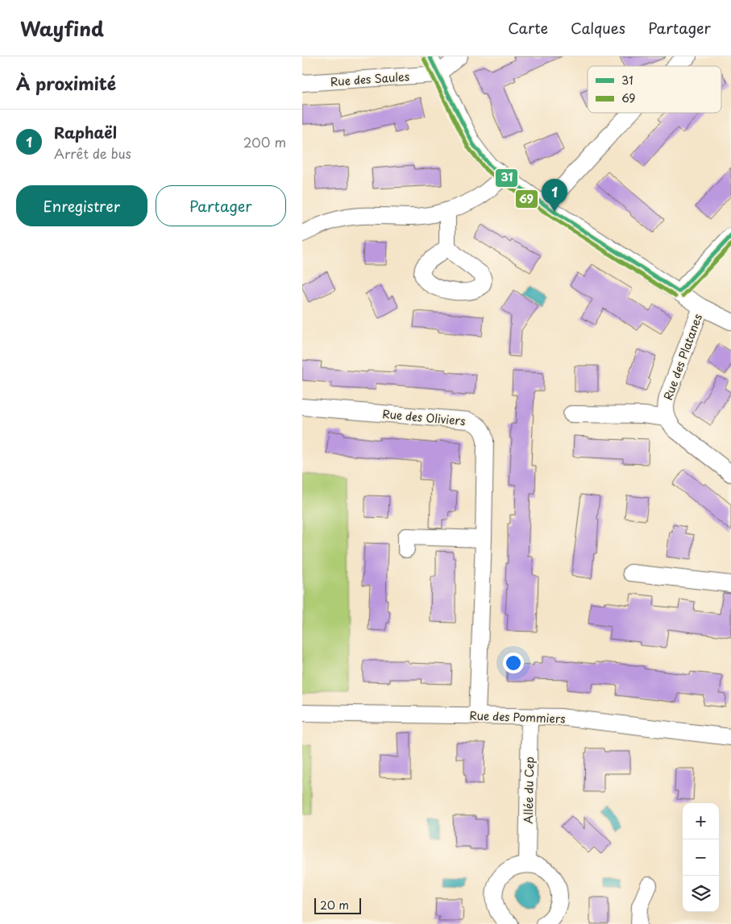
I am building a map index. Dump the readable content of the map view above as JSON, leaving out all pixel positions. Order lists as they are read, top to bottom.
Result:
{
  "streets": {
    "street": [
      "Rue des Saules",
      "Rue des Platanes",
      "Rue des Oliviers",
      "Rue des Pommiers",
      "Allée du Cep"
    ]
  },
  "crossings": [
    ["Rue des Oliviers", "Rue des Pommiers"],
    ["Rue des Pommiers", "Allée du Cep"]
  ],
  "lines": ["transit line 31", "transit line 69"],
  "legend": ["31", "69"],
  "scale_bar": "20 m",
  "page": {
    "header": "Wayfind",
    "nav": ["Carte", "Calques", "Partager"],
    "heading": "À proximité",
    "list": [
      {
        "mark": "1",
        "name": "Raphaël",
        "note": "Arrêt de bus",
        "value": "200 m"
      }
    ],
    "buttons": ["Enregistrer", "Partager"],
    "pins": "1",
    "map_buttons": ["+", "−"],
    "scale": "20 m"
  }
}
